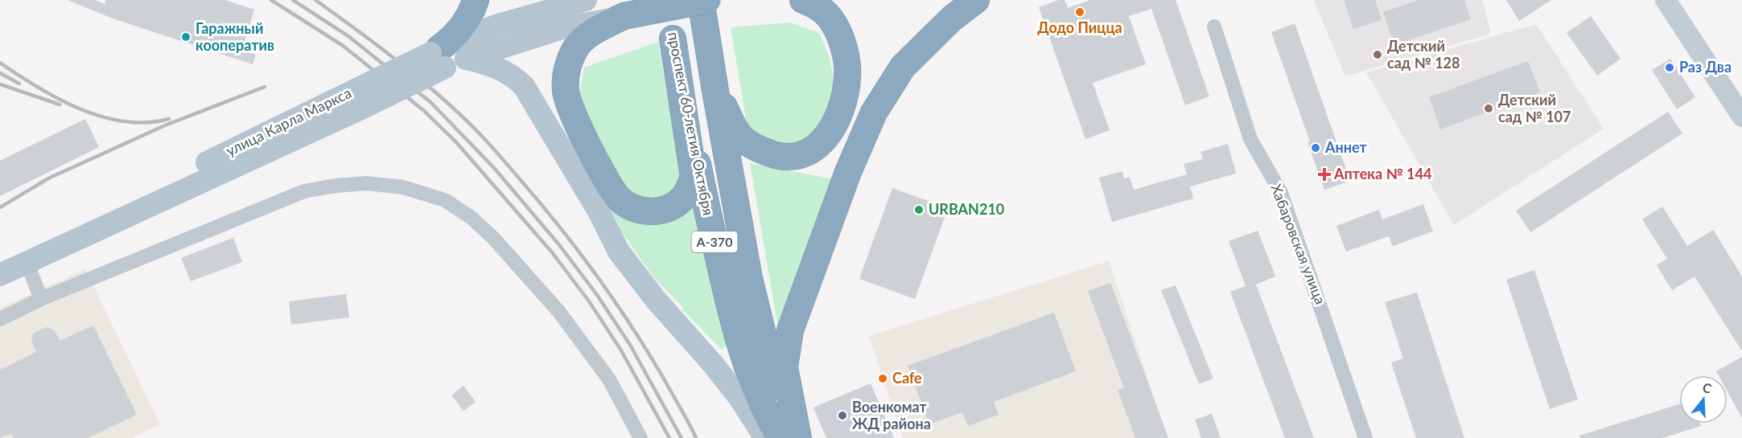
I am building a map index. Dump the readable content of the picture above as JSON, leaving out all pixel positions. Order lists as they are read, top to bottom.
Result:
{
  "streets": {
    "highway": ["проспект 60-летия Октября", "А-370"],
    "main road": ["улица Карла Маркса"],
    "street": ["Хабаровская улица"]
  },
  "places": {
    "other": [
      "Додо Пицца",
      "Гаражный кооператив",
      "Детский сад № 128",
      "Раз Два",
      "Детский сад № 107",
      "Аннет",
      "URBAN210",
      "Cafe",
      "Военкомат ЖД района"
    ],
    "health": ["Аптека № 144"]
  },
  "north": "top"
}
